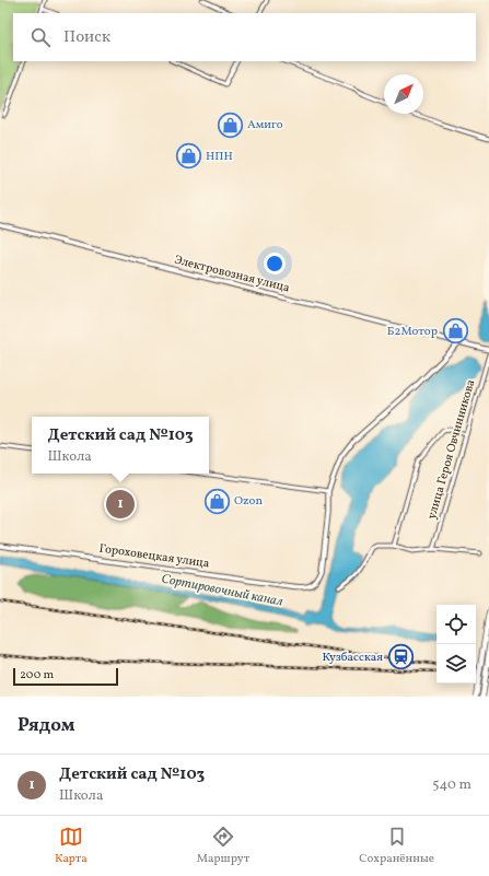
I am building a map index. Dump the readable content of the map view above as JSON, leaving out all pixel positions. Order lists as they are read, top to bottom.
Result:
{
  "streets": {
    "street": ["Электровозная улица", "улица Героя Овчинникова", "Гороховецкая улица"]
  },
  "water": ["Сортировочный канал"],
  "places": {
    "shop": [
      "Амиго",
      "НПН",
      "Б2Мотор",
      "Ozon"
    ],
    "station": ["Кузбасская"]
  },
  "scale_bar": "200 m",
  "north": "top right",
  "page": {
    "search": "Поиск",
    "popup": ["Детский сад №103", "Школа"],
    "pins": "1",
    "scale": "200 m",
    "heading": "Рядом",
    "list": [
      {
        "mark": "1",
        "name": "Детский сад №103",
        "note": "Школа",
        "value": "540 m"
      }
    ],
    "nav": ["Карта", "Маршрут", "Сохранённые"]
  }
}
